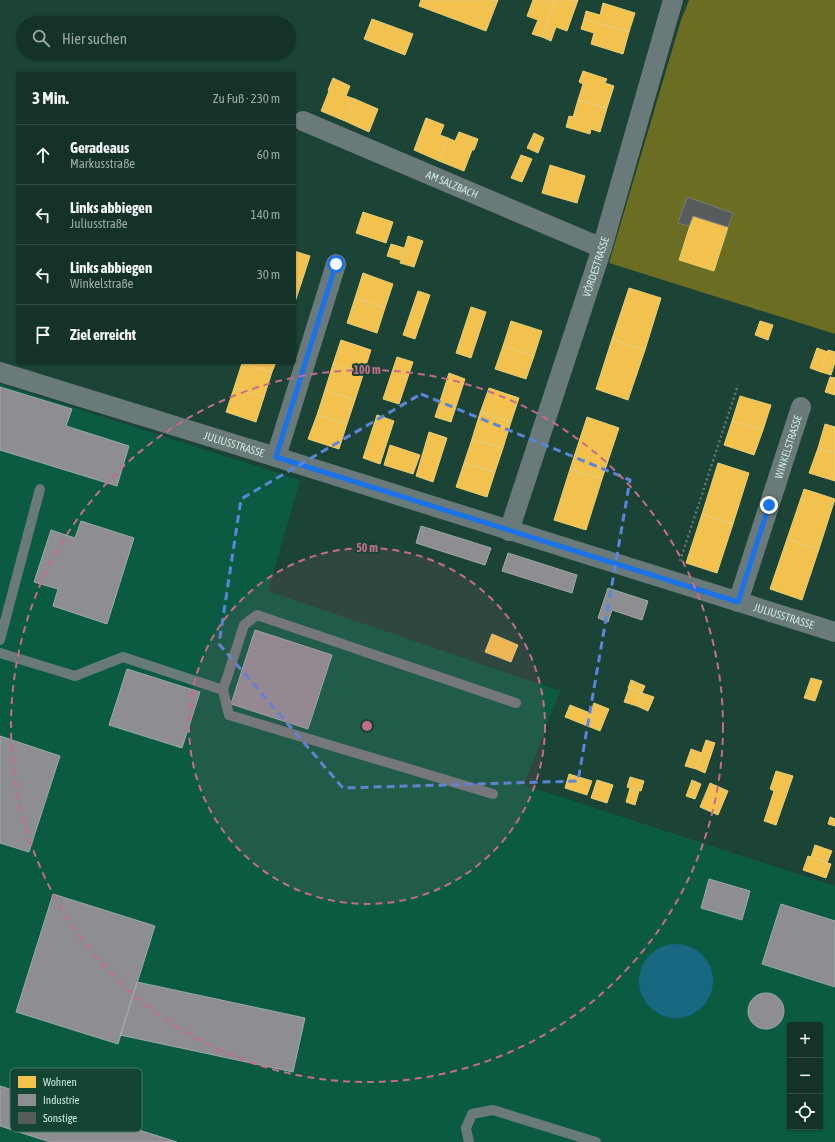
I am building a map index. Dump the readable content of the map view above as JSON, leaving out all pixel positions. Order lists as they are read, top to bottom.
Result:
{
  "streets": {
    "street": [
      "AM SALZBACH",
      "VÖRDESTRASSE",
      "JULIUSSTRASSE",
      "WINKELSTRASSE"
    ]
  },
  "crossings": [
    ["AM SALZBACH", "VÖRDESTRASSE"],
    ["VÖRDESTRASSE", "JULIUSSTRASSE"],
    ["JULIUSSTRASSE", "WINKELSTRASSE"]
  ],
  "legend": ["Wohnen", "Industrie", "Sonstige"],
  "page": {
    "search": "Hier suchen",
    "heading": ["3 Min.", "Zu Fuß · 230 m"],
    "list": [
      ["Geradeaus", "Markusstraße", "60 m"],
      ["Links abbiegen", "Juliusstraße", "140 m"],
      ["Links abbiegen", "Winkelstraße", "30 m"],
      "Ziel erreicht"
    ],
    "map_buttons": ["+", "−"]
  },
  "rings": ["100 m", "50 m"]
}
